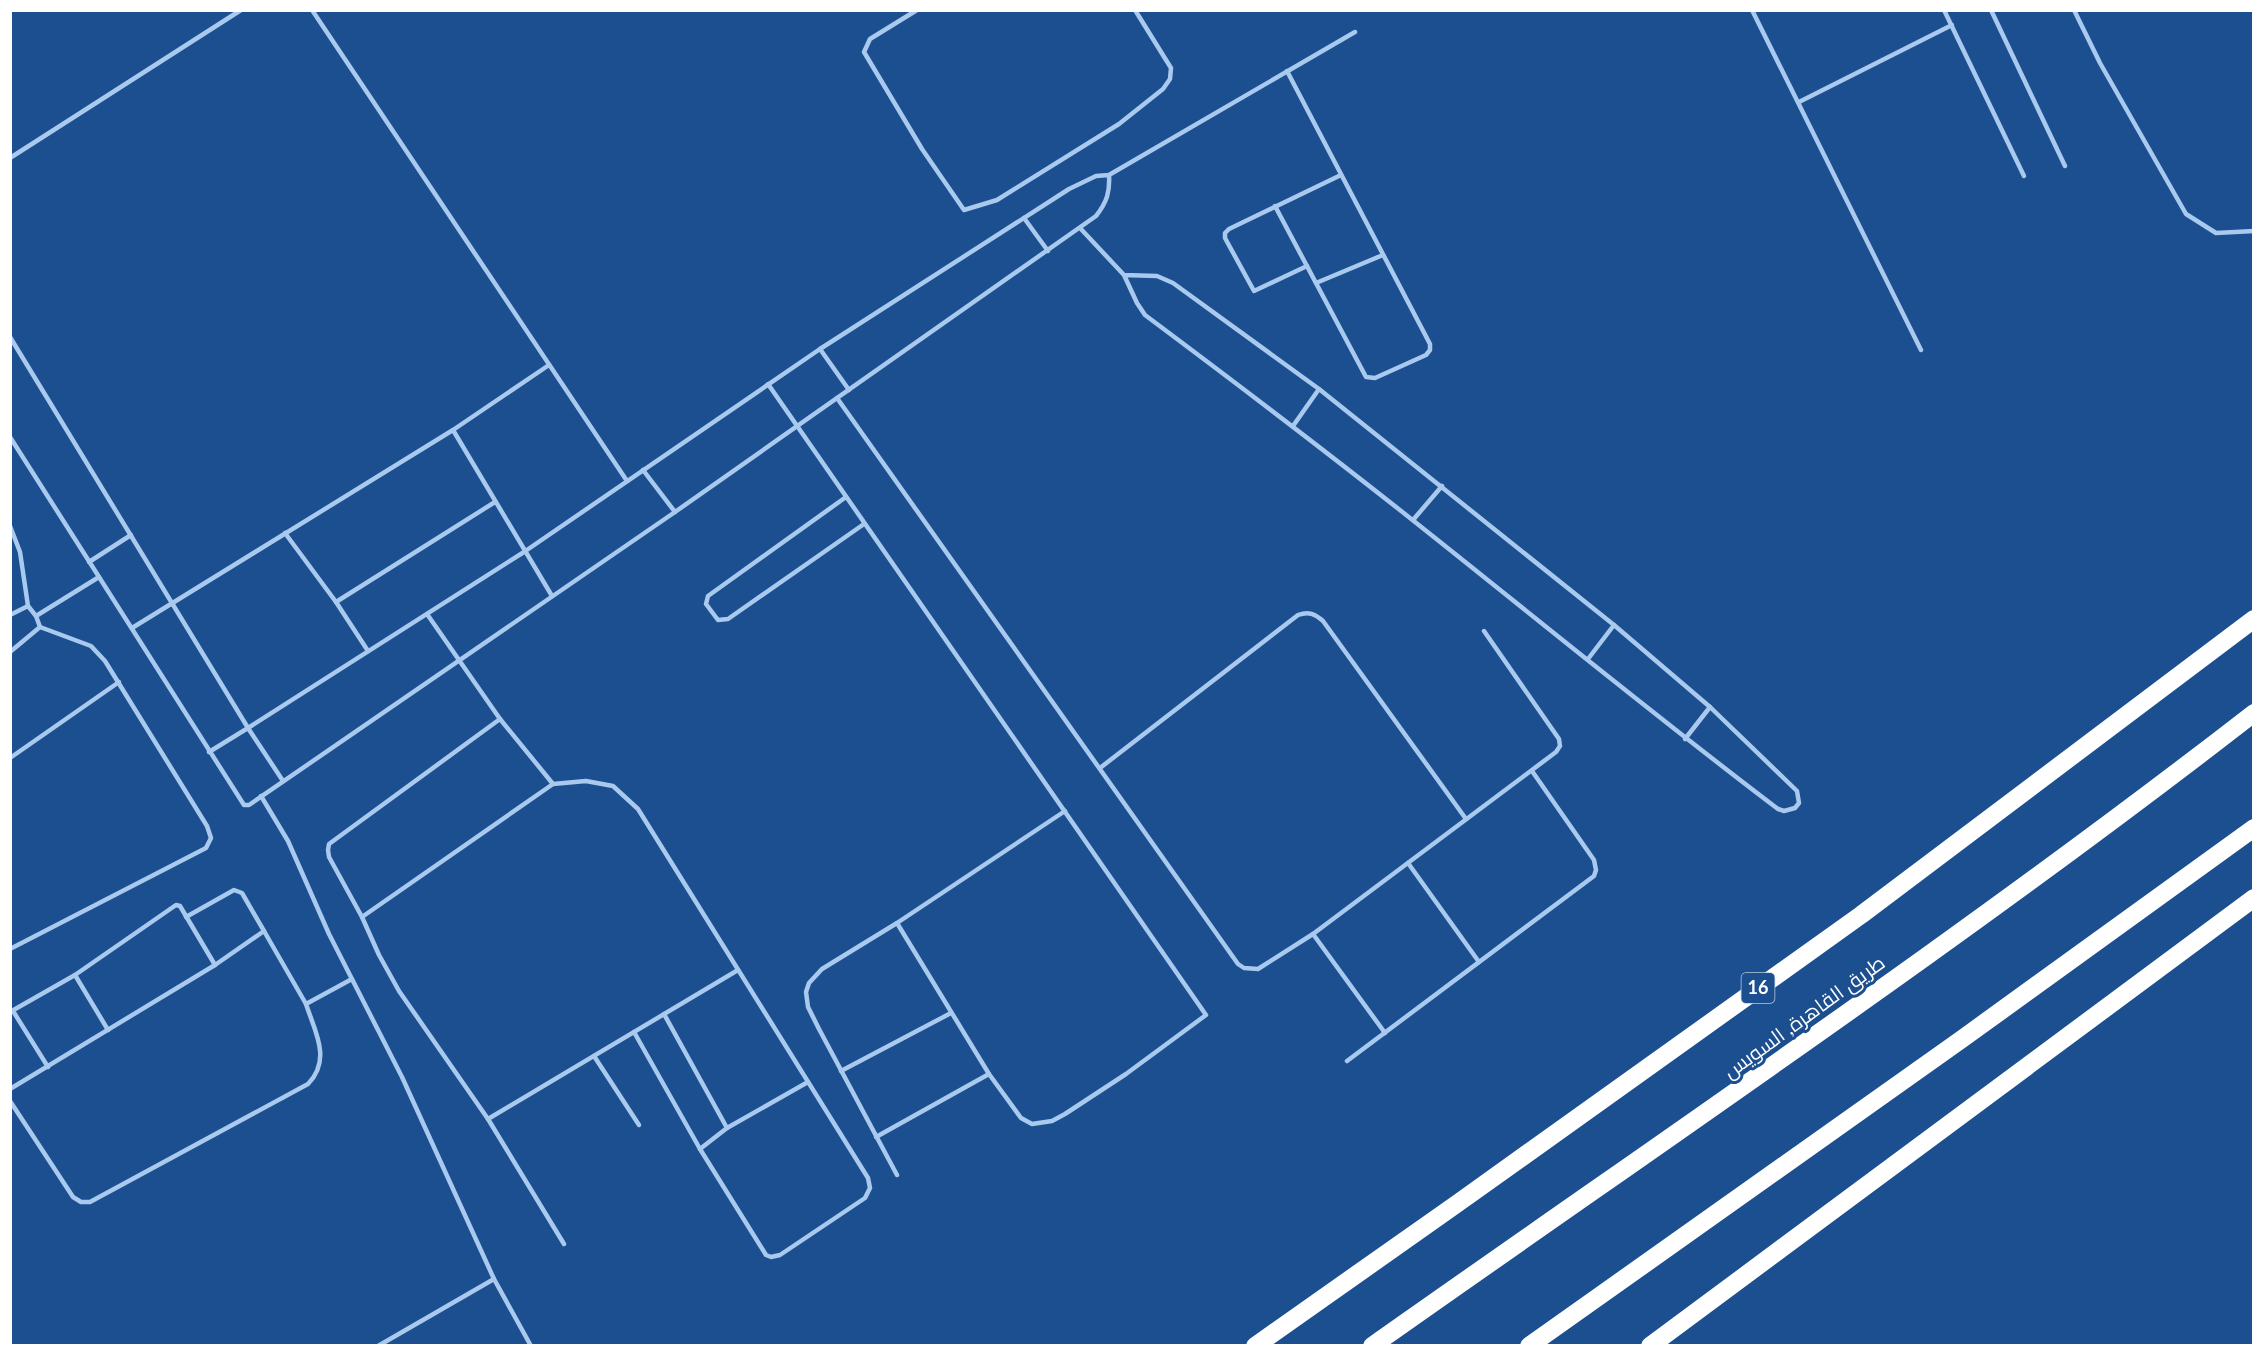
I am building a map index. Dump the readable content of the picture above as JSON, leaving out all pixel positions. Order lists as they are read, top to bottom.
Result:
{
  "streets": {
    "highway": ["16", "طريق القاهرة, السويس"]
  }
}
